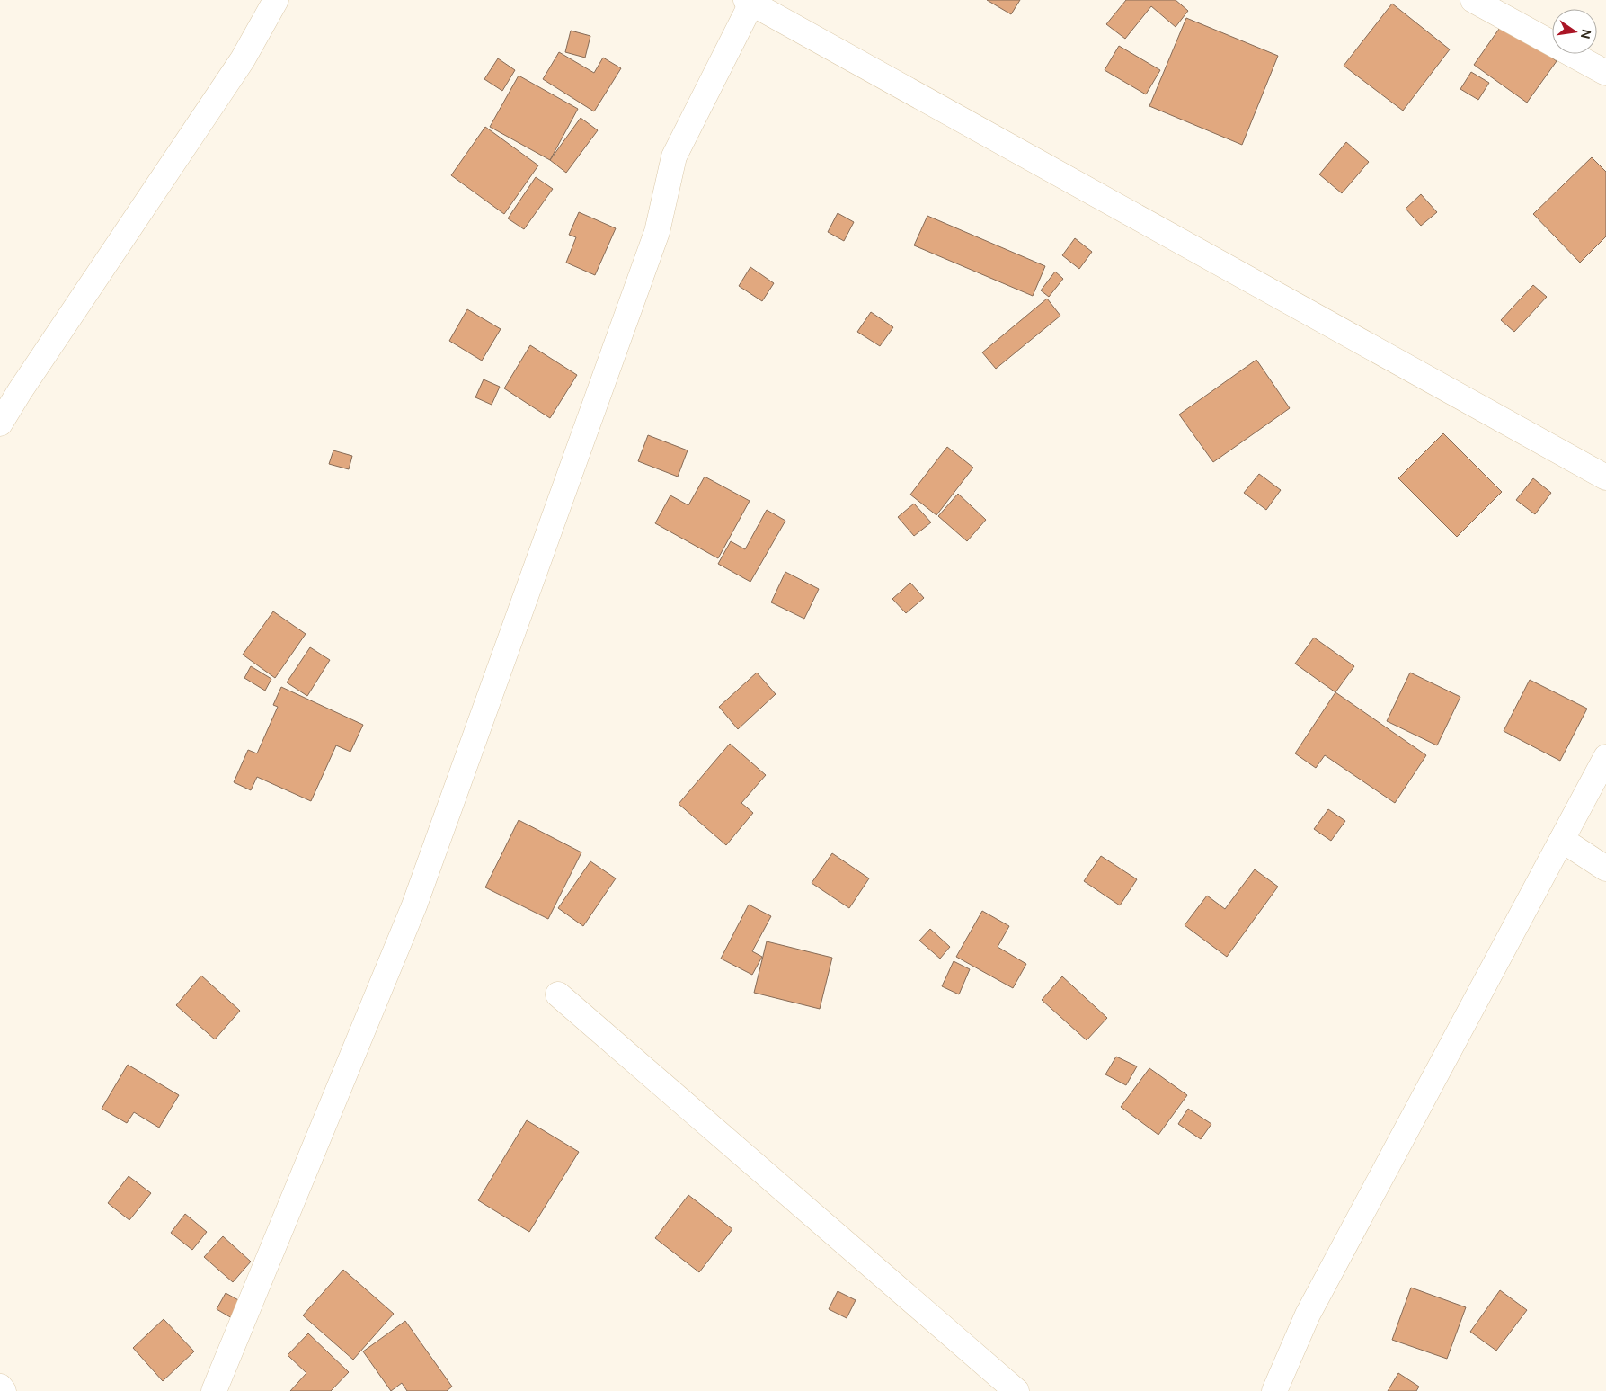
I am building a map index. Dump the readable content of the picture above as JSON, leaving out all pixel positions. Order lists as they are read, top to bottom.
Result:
{
  "north": "right"
}
